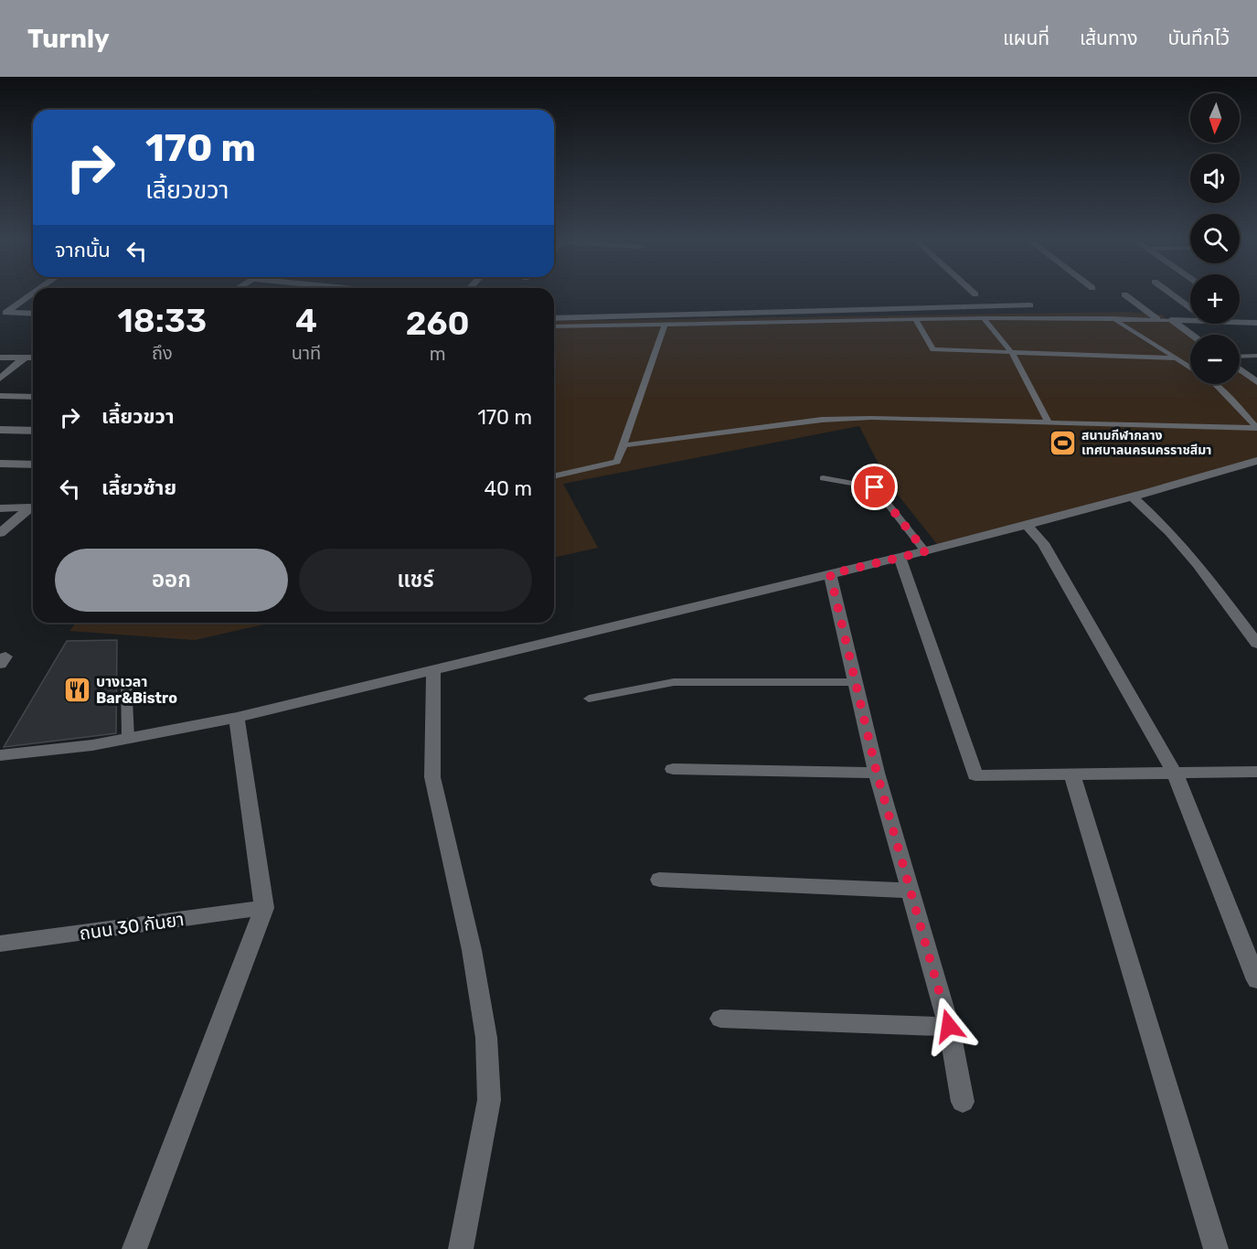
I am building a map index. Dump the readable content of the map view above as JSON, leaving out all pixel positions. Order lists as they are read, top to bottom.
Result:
{
  "streets": {
    "street": ["ถนน 30 กันยา"]
  },
  "places": {
    "sports": ["สนามกีฬากลาง เทศบาลนครนครราชสีมา"],
    "restaurant": ["บางเวลา Bar&Bistro"]
  },
  "north": "bottom",
  "page": {
    "header": "Turnly",
    "nav": ["แผนที่", "เส้นทาง", "บันทึกไว้"],
    "map_buttons": ["+", "−"],
    "turn": ["170 m", "เลี้ยวขวา"],
    "then": "จากนั้น",
    "eta": [
      "18:33",
      "ถึง",
      "4",
      "นาที",
      "260",
      "m"
    ],
    "list": [
      {
        "name": "เลี้ยวขวา",
        "value": "170 m"
      },
      {
        "name": "เลี้ยวซ้าย",
        "value": "40 m"
      }
    ],
    "buttons": ["ออก", "แชร์"]
  }
}
